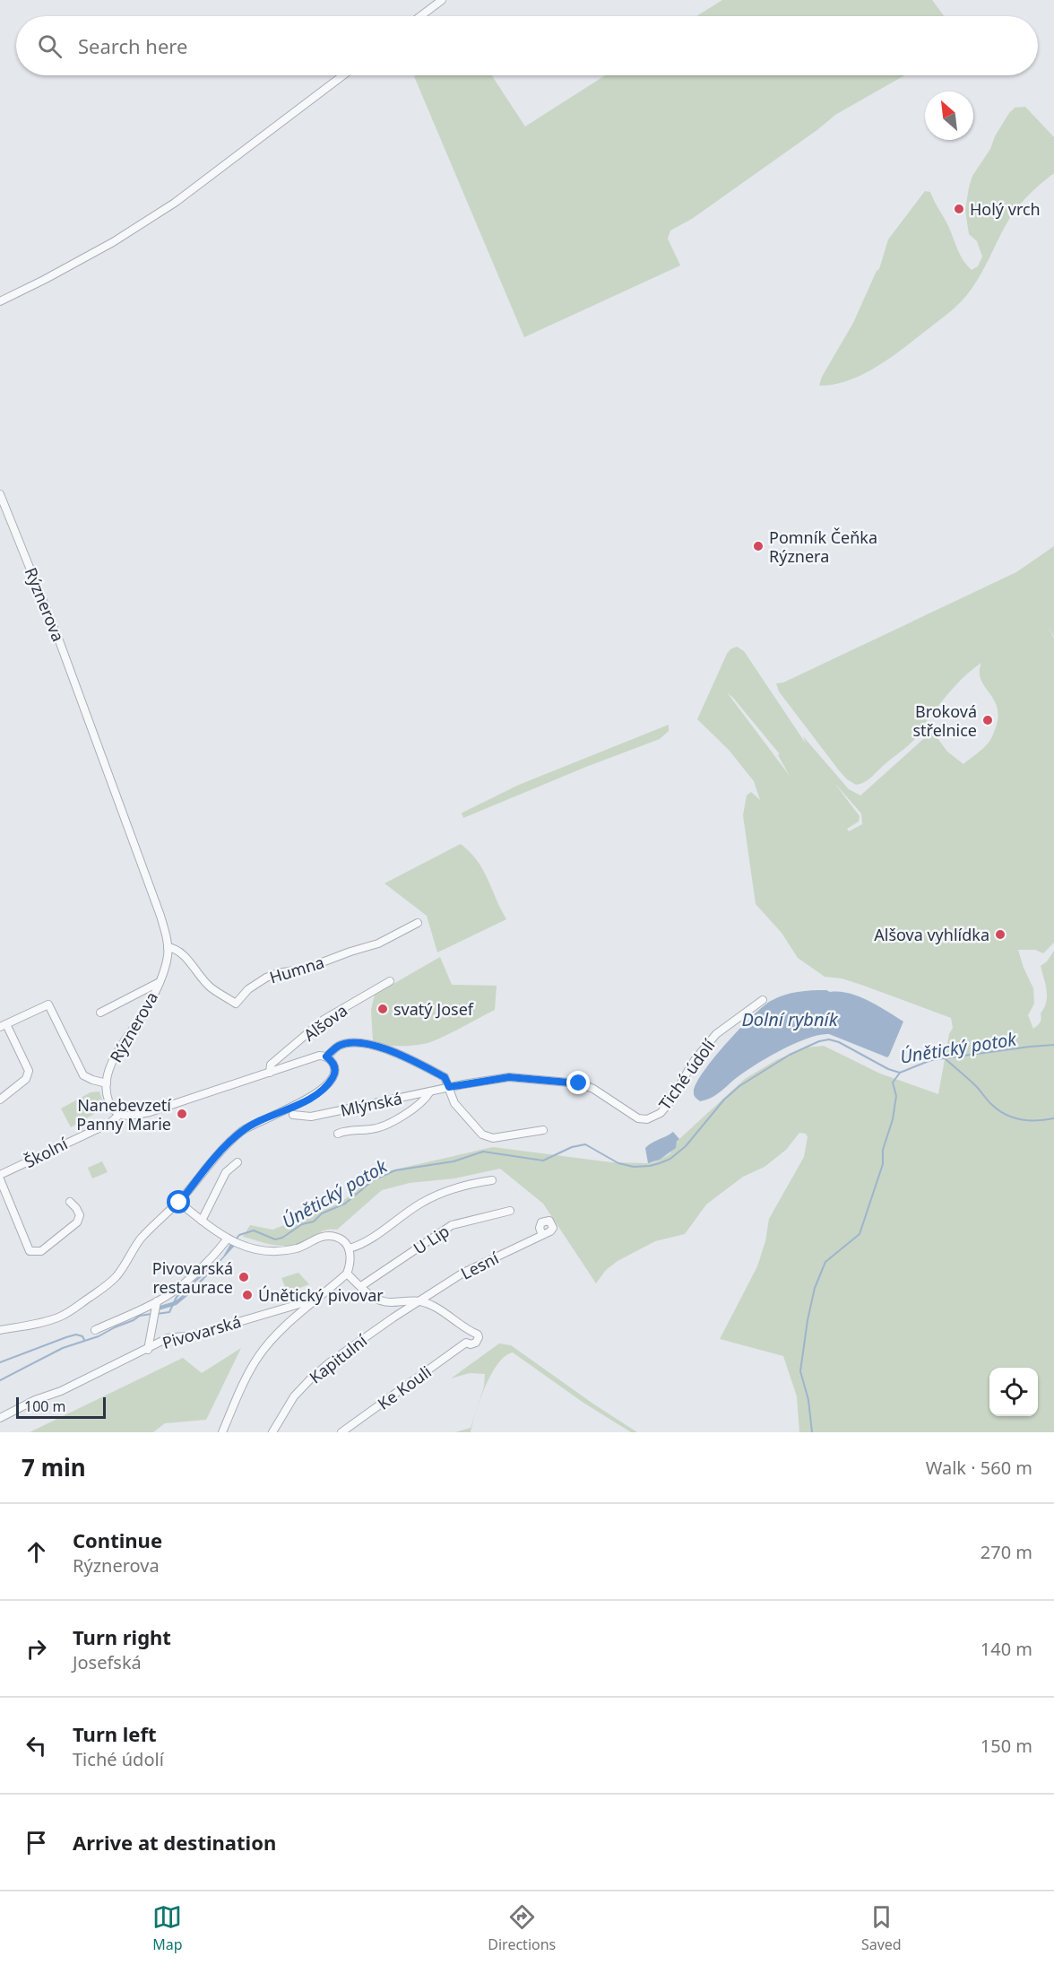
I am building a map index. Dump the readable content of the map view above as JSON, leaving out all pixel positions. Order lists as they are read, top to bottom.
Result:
{
  "streets": {
    "street": [
      "Rýznerova",
      "Humna",
      "Alšova",
      "Tiché údolí",
      "Mlýnská",
      "Školní",
      "U Lip",
      "Lesní",
      "Pivovarská",
      "Kapitulní",
      "Ke Kouli"
    ]
  },
  "crossings": [
    ["Rýznerova", "Humna"],
    ["Rýznerova", "Školní"],
    ["Tiché údolí", "Mlýnská"],
    ["Lesní", "Kapitulní"],
    ["Lesní", "Ke Kouli"],
    ["Kapitulní", "Ke Kouli"]
  ],
  "water": ["Dolní rybník", "Únětický potok"],
  "places": [
    "Holý vrch",
    "Pomník Čeňka Rýznera",
    "Broková střelnice",
    "Alšova vyhlídka",
    "svatý Josef",
    "Nanebevzetí Panny Marie",
    "Pivovarská restaurace",
    "Únětický pivovar"
  ],
  "scale_bar": "100 m",
  "north": "top left",
  "page": {
    "search": "Search here",
    "scale": "100 m",
    "heading": ["7 min", "Walk · 560 m"],
    "list": [
      ["Continue", "Rýznerova", "270 m"],
      ["Turn right", "Josefská", "140 m"],
      ["Turn left", "Tiché údolí", "150 m"],
      "Arrive at destination"
    ],
    "nav": ["Map", "Directions", "Saved"]
  }
}
